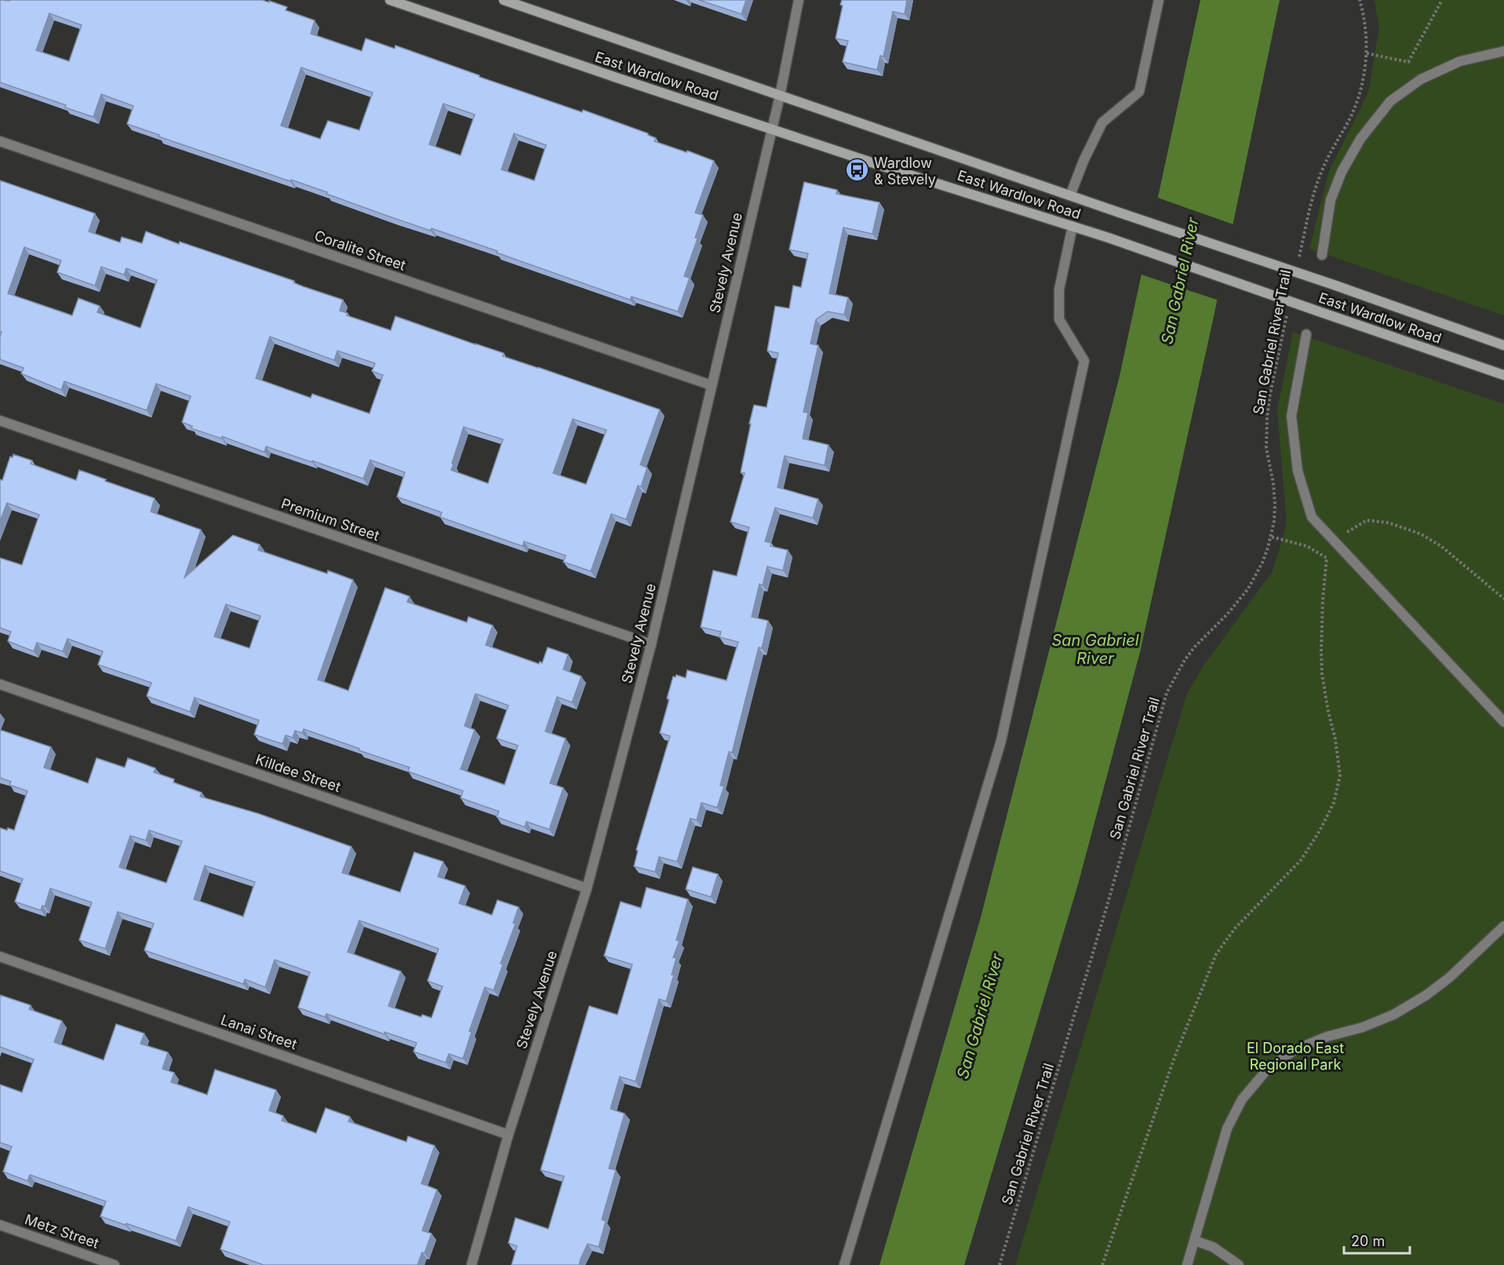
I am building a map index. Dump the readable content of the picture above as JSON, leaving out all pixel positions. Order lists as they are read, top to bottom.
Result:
{
  "streets": {
    "main road": ["East Wardlow Road"],
    "street": [
      "Coralite Street",
      "Stevely Avenue",
      "Premium Street",
      "Killdee Street",
      "Lanai Street",
      "Metz Street"
    ],
    "path": ["San Gabriel River Trail"]
  },
  "crossings": [
    ["East Wardlow Road", "Stevely Avenue"],
    ["Coralite Street", "Stevely Avenue"],
    ["Stevely Avenue", "Premium Street"],
    ["Stevely Avenue", "Killdee Street"],
    ["Stevely Avenue", "Lanai Street"]
  ],
  "water": ["San Gabriel River"],
  "parks": ["El Dorado East Regional Park"],
  "places": {
    "bus stop": ["Wardlow & Stevely"]
  },
  "scale_bar": "20 m"
}
